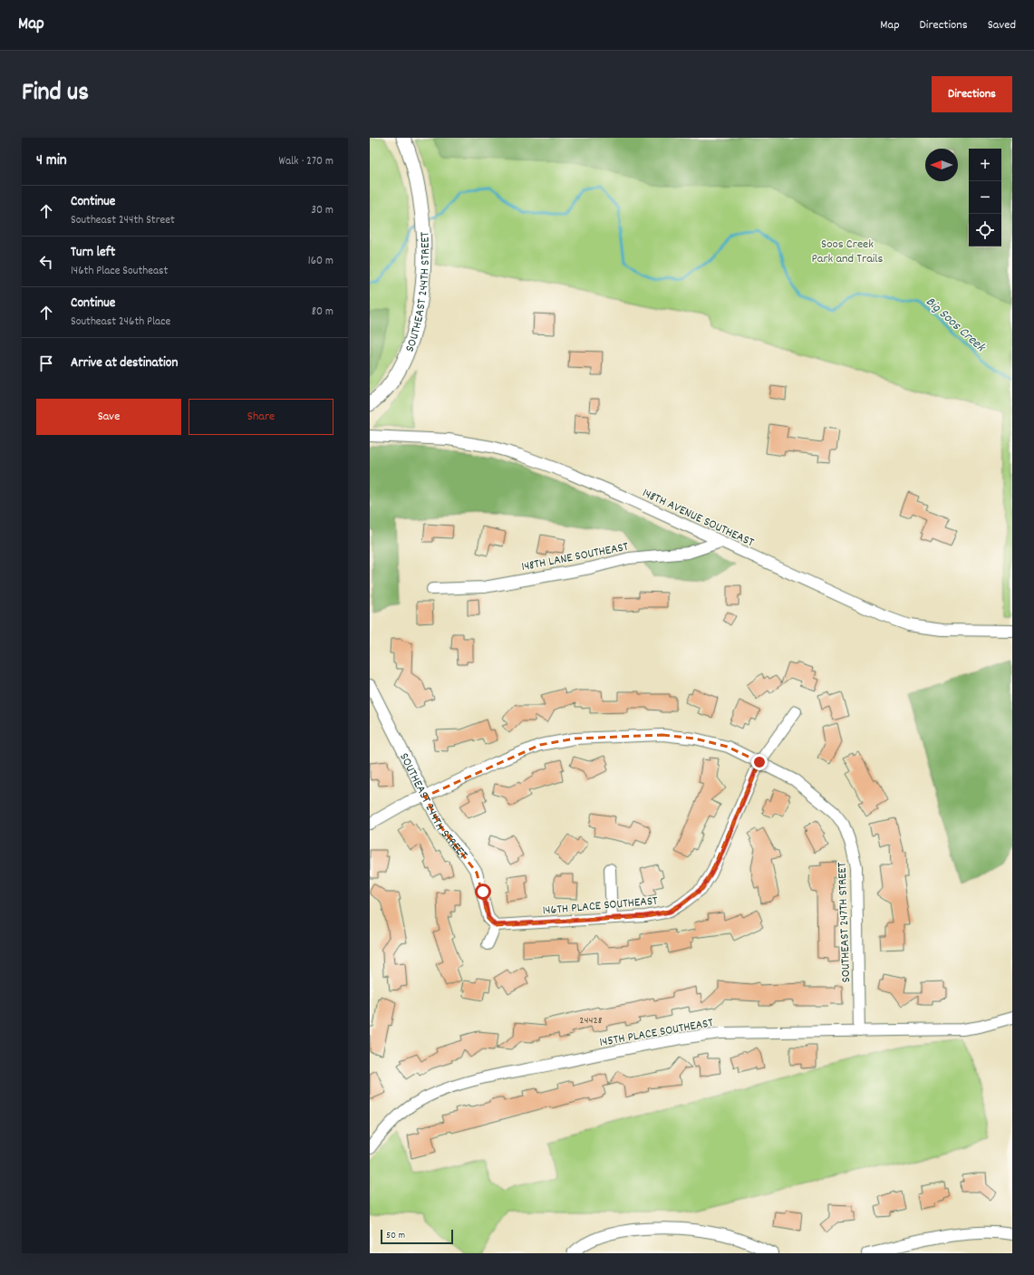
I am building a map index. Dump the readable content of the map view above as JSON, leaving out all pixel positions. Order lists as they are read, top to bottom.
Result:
{
  "streets": {
    "main road": ["SOUTHEAST 244TH STREET"],
    "street": [
      "148TH AVENUE SOUTHEAST",
      "148TH LANE SOUTHEAST",
      "146TH PLACE SOUTHEAST",
      "SOUTHEAST 247TH STREET",
      "145TH PLACE SOUTHEAST"
    ]
  },
  "crossings": [
    ["SOUTHEAST 244TH STREET", "146TH PLACE SOUTHEAST"],
    ["SOUTHEAST 244TH STREET", "SOUTHEAST 247TH STREET"],
    ["148TH AVENUE SOUTHEAST", "148TH LANE SOUTHEAST"],
    ["146TH PLACE SOUTHEAST", "SOUTHEAST 247TH STREET"],
    ["SOUTHEAST 247TH STREET", "145TH PLACE SOUTHEAST"]
  ],
  "water": ["Big Soos Creek"],
  "parks": ["Soos Creek Park and Trails"],
  "house_numbers": ["24428"],
  "scale_bar": "50 m",
  "north": "left",
  "page": {
    "header": "Map",
    "nav": ["Map", "Directions", "Saved"],
    "title": "Find us",
    "buttons": [
      "Directions",
      ["Save", "Share"]
    ],
    "heading": ["4 min", "Walk · 270 m"],
    "map_buttons": ["+", "−"],
    "list": [
      ["Continue", "Southeast 244th Street", "30 m"],
      ["Turn left", "146th Place Southeast", "160 m"],
      ["Continue", "Southeast 246th Place", "80 m"],
      "Arrive at destination"
    ],
    "scale": "50 m"
  }
}
